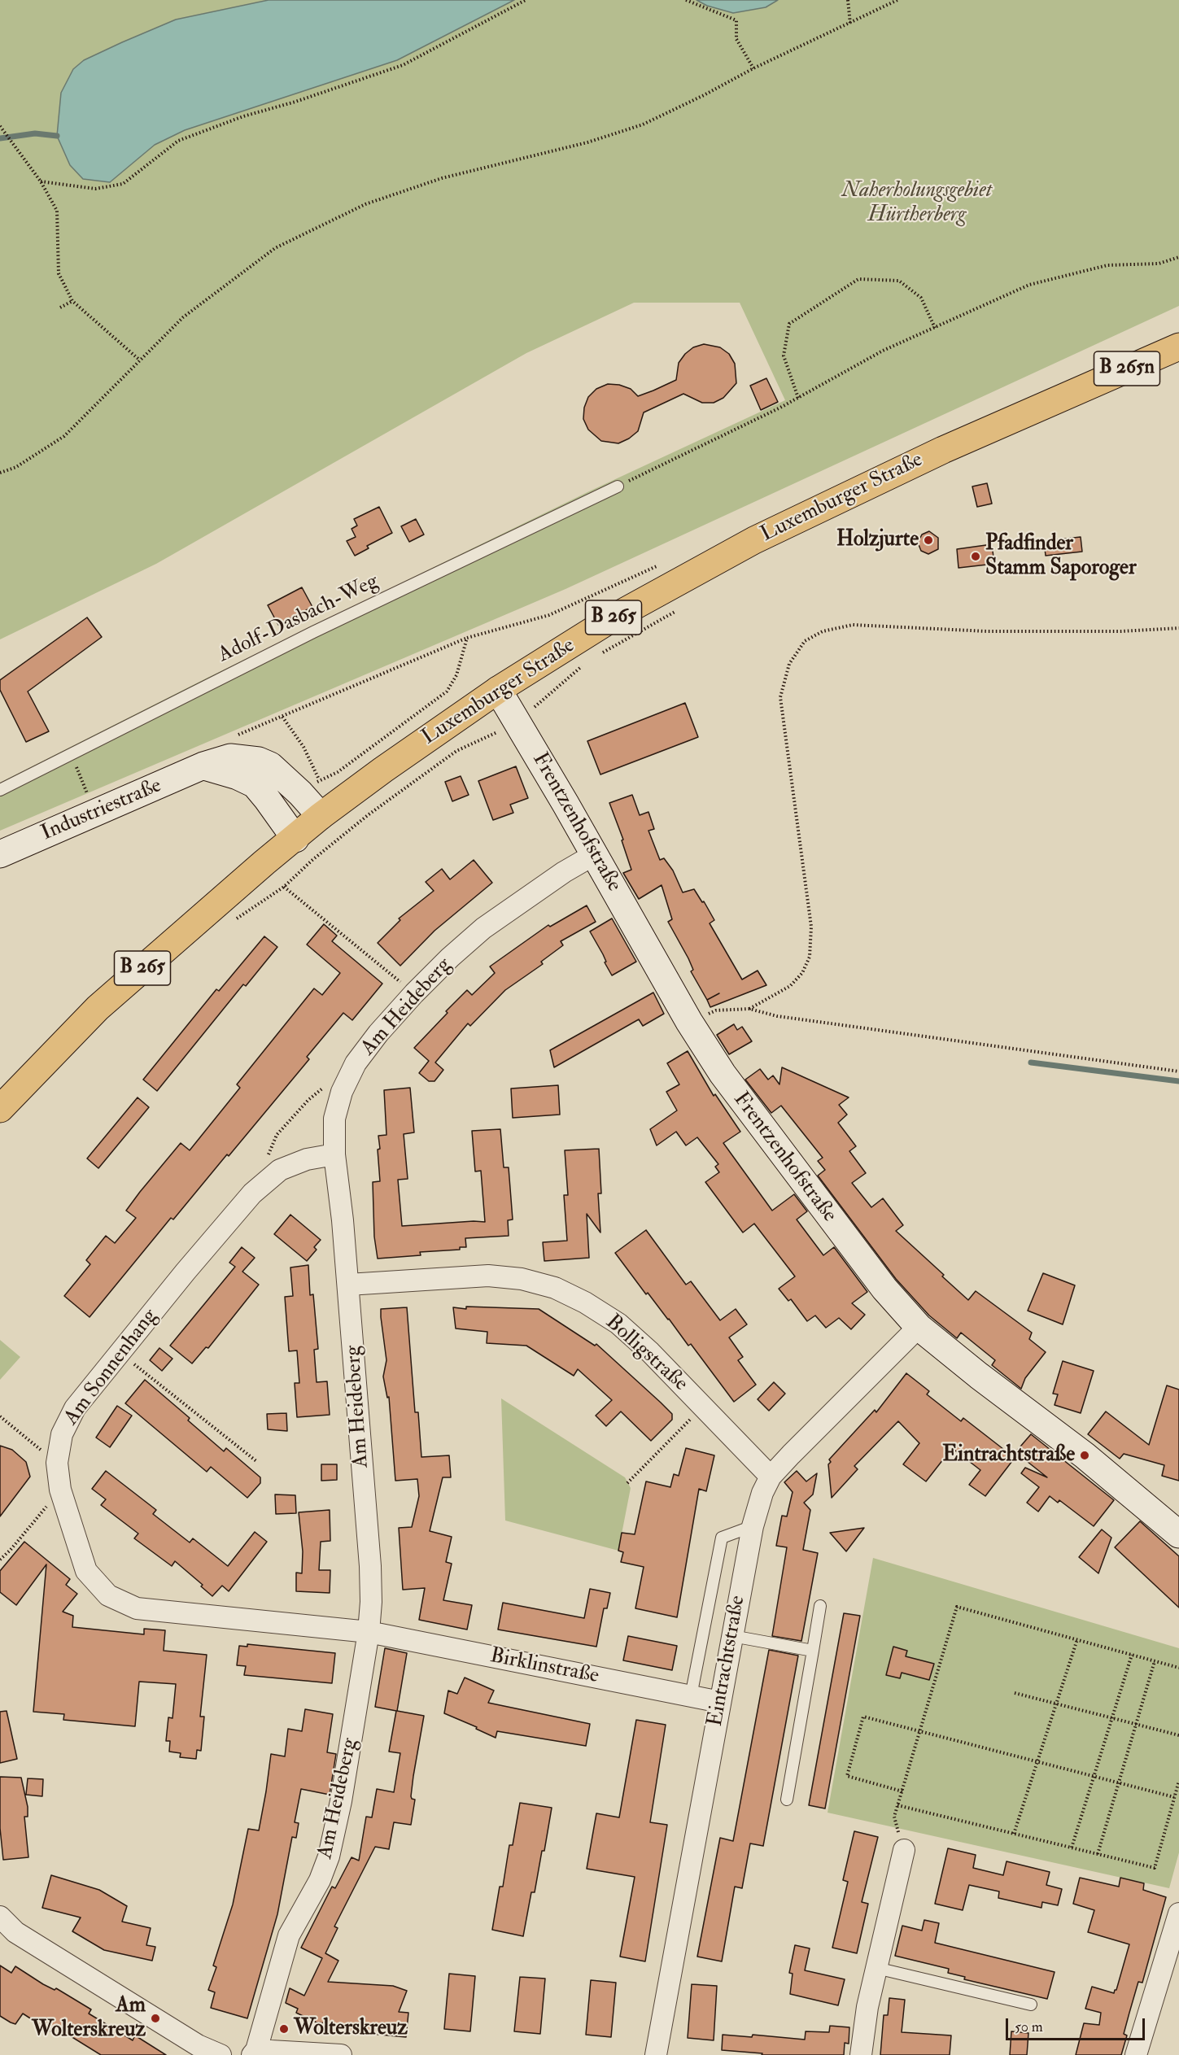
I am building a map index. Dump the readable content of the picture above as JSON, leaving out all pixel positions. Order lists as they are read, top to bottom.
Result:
{
  "streets": {
    "main road": ["B 265n", "Luxemburger Straße", "B 265"],
    "street": [
      "Industriestraße",
      "Frentzenhofstraße",
      "Am Heideberg",
      "Bolligstraße",
      "Am Sonnenhang",
      "Eintrachtstraße",
      "Birklinstraße"
    ],
    "lane": ["Adolf-Dasbach-Weg"]
  },
  "crossings": [
    ["B 265n", "Luxemburger Straße"],
    ["Luxemburger Straße", "Industriestraße"],
    ["Luxemburger Straße", "Frentzenhofstraße"],
    ["Frentzenhofstraße", "Am Heideberg"],
    ["Frentzenhofstraße", "Eintrachtstraße"],
    ["Am Heideberg", "Bolligstraße"],
    ["Am Heideberg", "Am Sonnenhang"],
    ["Am Heideberg", "Birklinstraße"],
    ["Bolligstraße", "Eintrachtstraße"],
    ["Am Sonnenhang", "Birklinstraße"],
    ["Eintrachtstraße", "Birklinstraße"]
  ],
  "parks": ["Naherholungsgebiet Hürtherberg"],
  "places": [
    "Holzjurte",
    "Pfadfinder Stamm Saporoger",
    "Eintrachtstraße",
    "Am Wolterskreuz",
    "Wolterskreuz"
  ],
  "scale_bar": "50 m"
}
